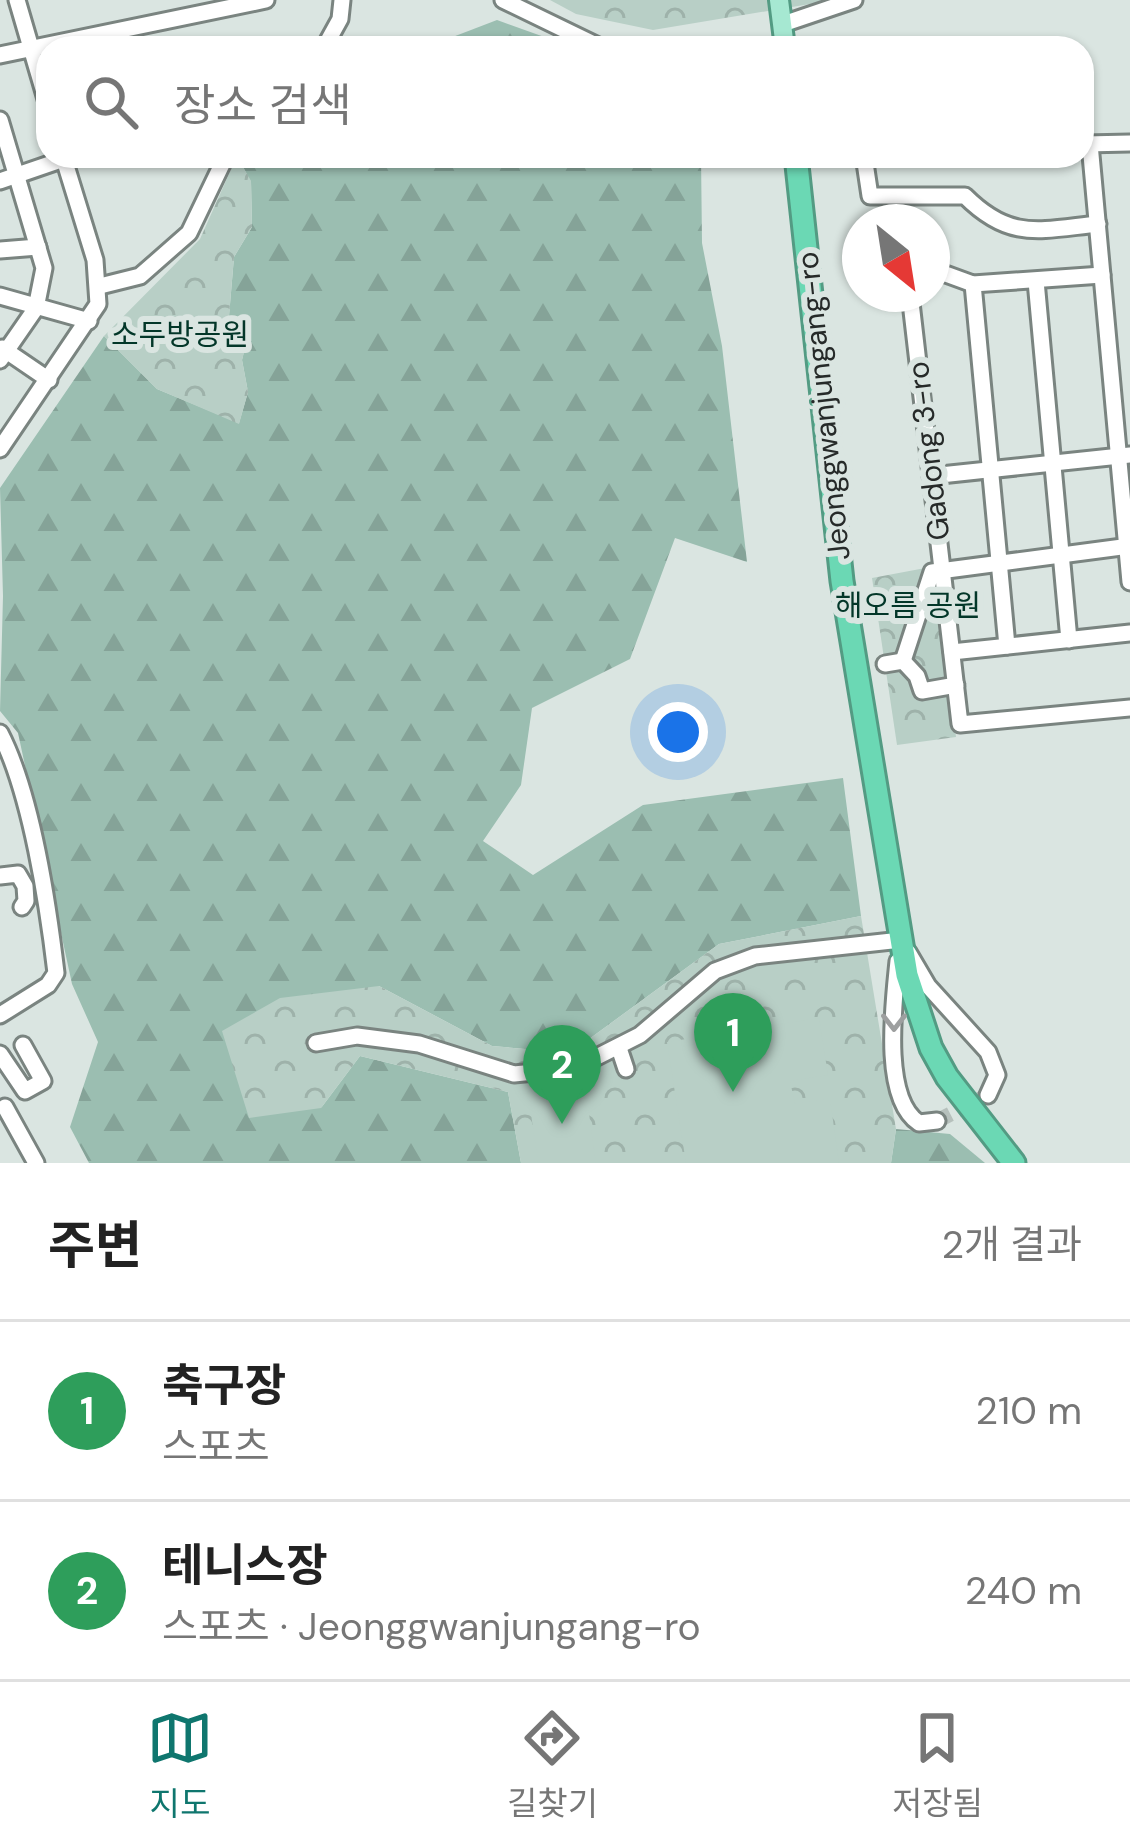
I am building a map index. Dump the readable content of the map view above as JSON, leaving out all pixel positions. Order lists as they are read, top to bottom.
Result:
{
  "streets": {
    "highway": ["Jeonggwanjungang-ro"],
    "street": ["Gadong 3-ro"]
  },
  "parks": ["소두방공원", "해오름 공원"],
  "north": "bottom right",
  "page": {
    "search": "장소 검색",
    "pins": ["1", "2"],
    "heading": ["주변", "2개 결과"],
    "list": [
      {
        "mark": "1",
        "name": "축구장",
        "note": "스포츠",
        "value": "210 m"
      },
      {
        "mark": "2",
        "name": "테니스장",
        "note": "스포츠 · Jeonggwanjungang-ro",
        "value": "240 m"
      }
    ],
    "nav": ["지도", "길찾기", "저장됨"]
  }
}
